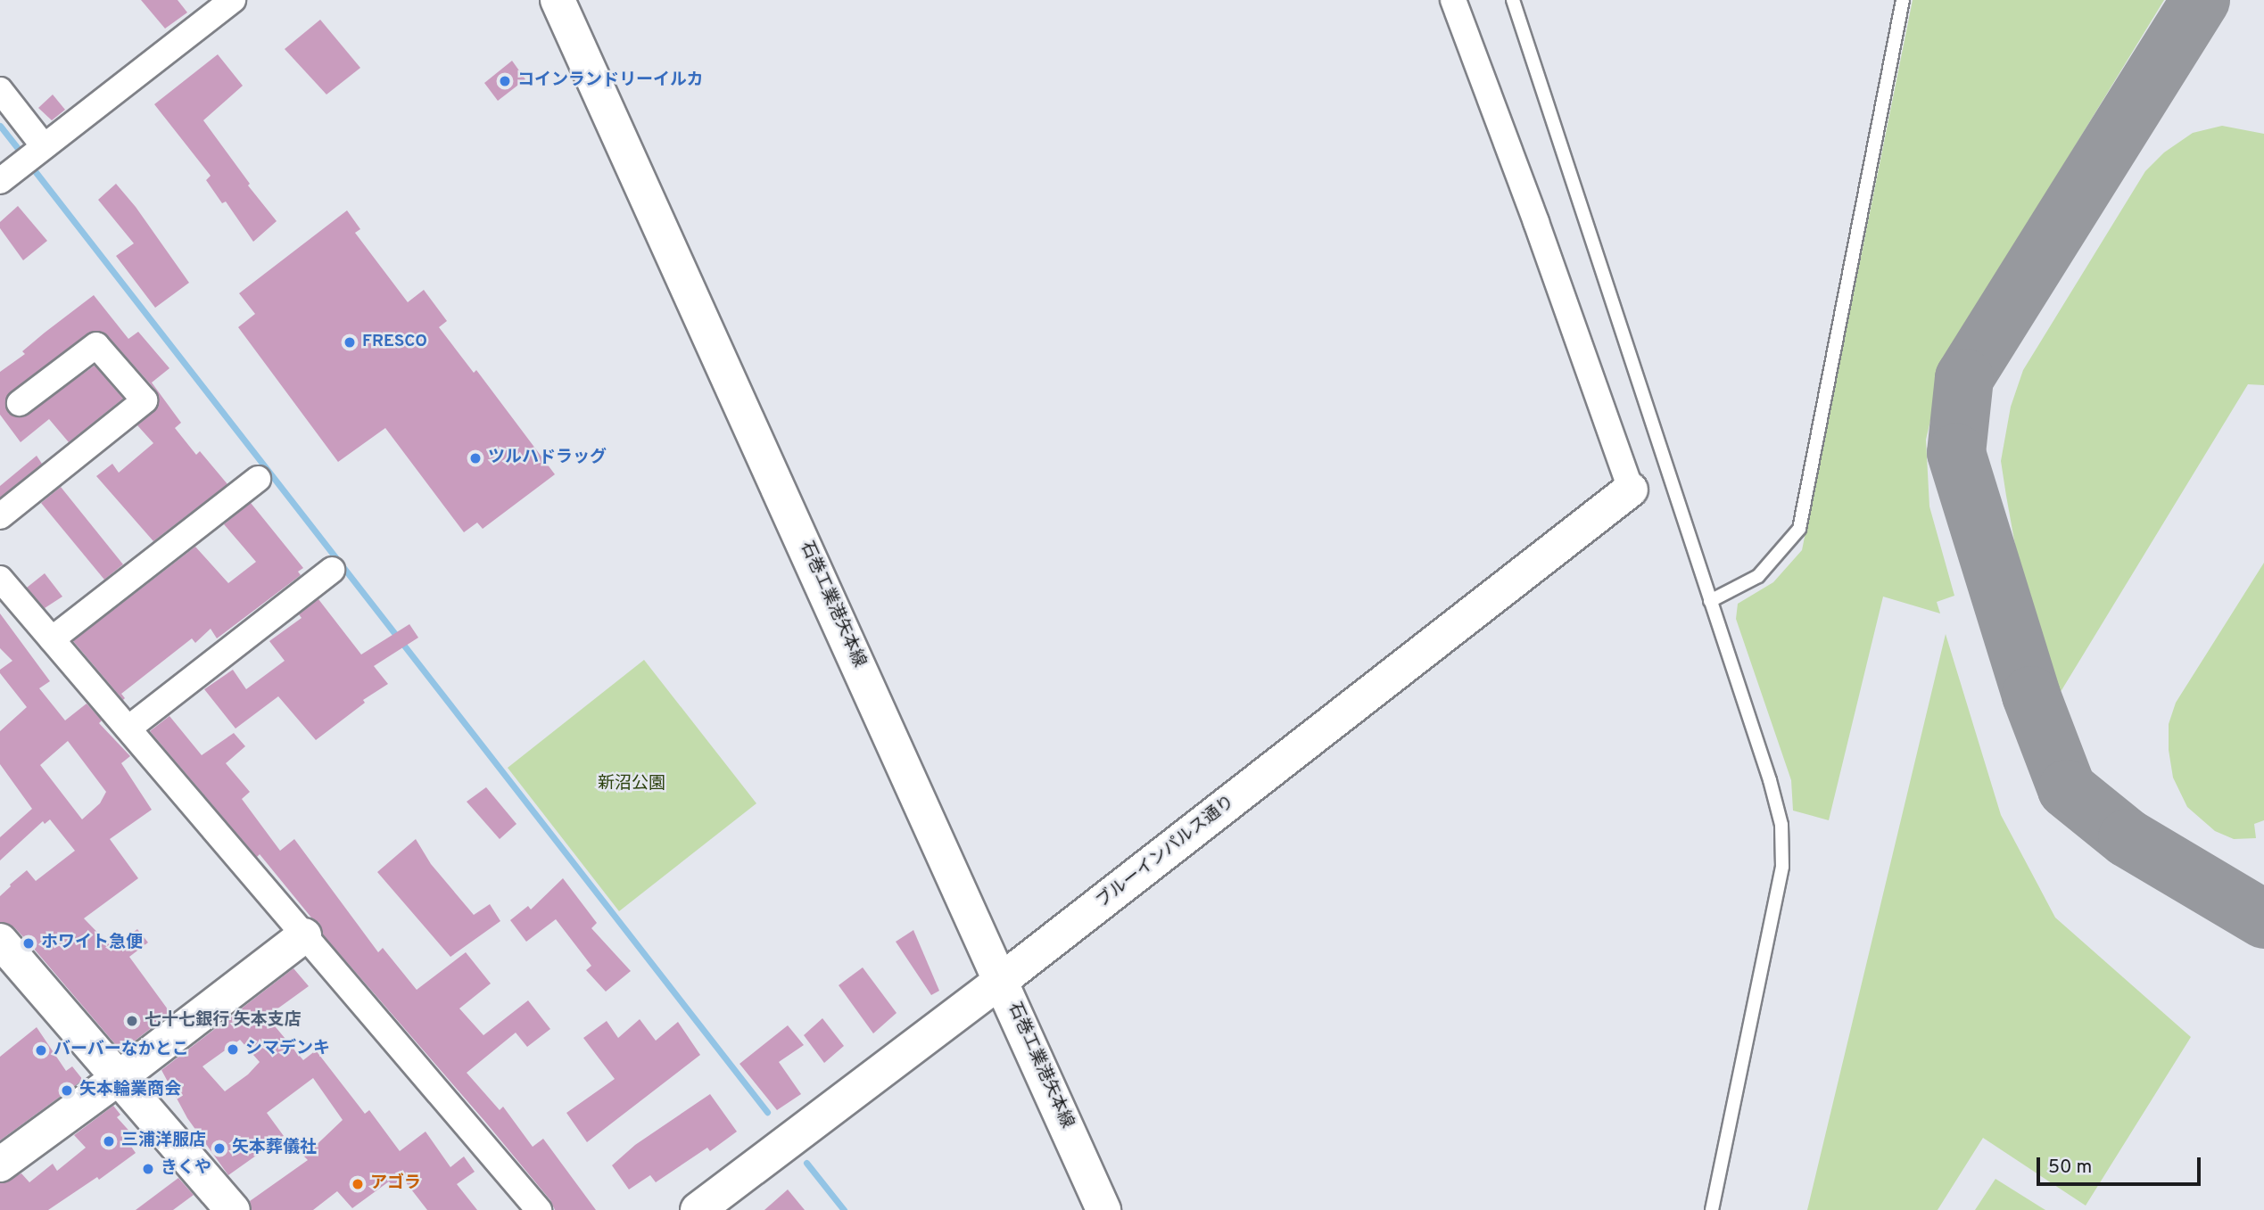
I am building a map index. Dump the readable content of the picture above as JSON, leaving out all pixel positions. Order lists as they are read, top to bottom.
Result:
{
  "streets": {
    "street": ["石巻工業港矢本線", "ブルーインパルス通り"]
  },
  "crossings": [
    ["石巻工業港矢本線", "ブルーインパルス通り"]
  ],
  "parks": ["新沼公園"],
  "places": [
    "コインランドリーイルカ",
    "FRESCO",
    "ツルハドラッグ",
    "ホワイト急便",
    "七十七銀行 矢本支店",
    "シマデンキ",
    "バーバーなかとこ",
    "矢本輪業商会",
    "三浦洋服店",
    "矢本葬儀社",
    "きくや",
    "アゴラ"
  ],
  "scale_bar": "50 m"
}
